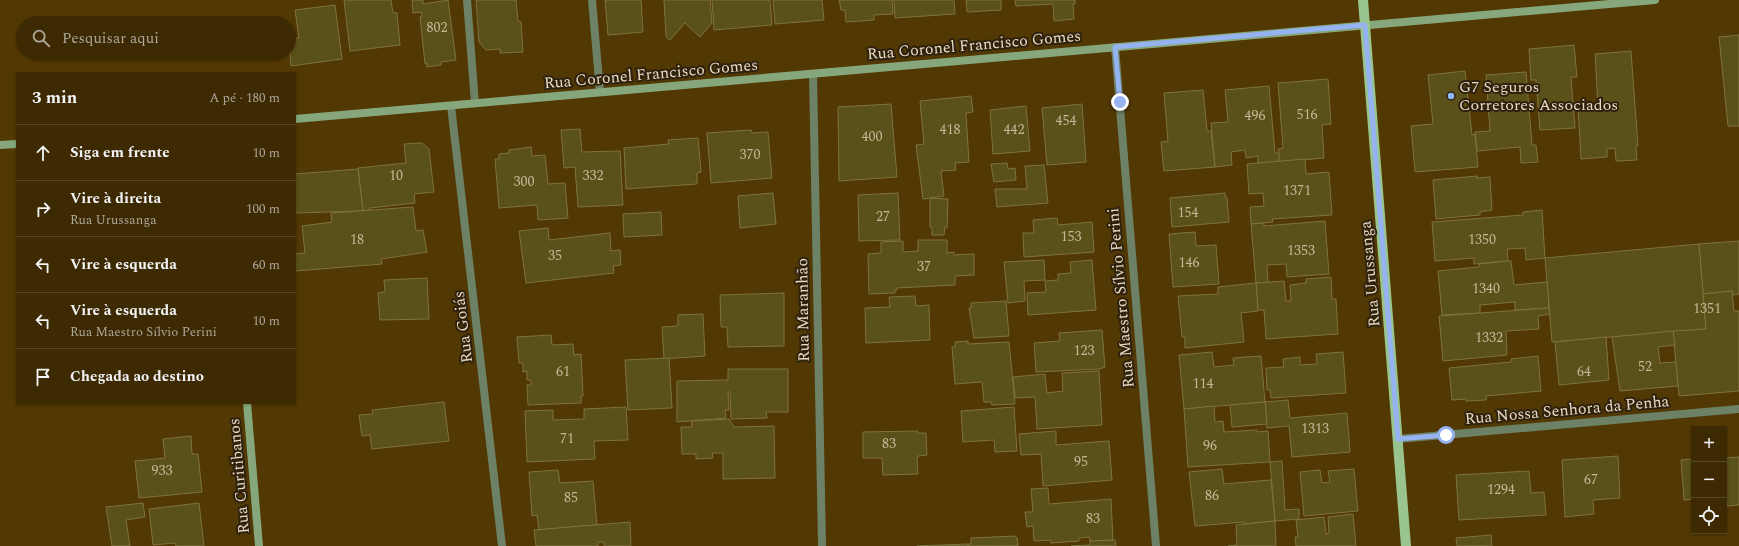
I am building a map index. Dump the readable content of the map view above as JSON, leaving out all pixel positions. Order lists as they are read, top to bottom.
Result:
{
  "streets": {
    "main road": ["Rua Coronel Francisco Gomes", "Rua Urussanga", "Rua Curitibanos"],
    "street": [
      "Rua Maestro Sílvio Perini",
      "Rua Maranhão",
      "Rua Goiás",
      "Rua Nossa Senhora da Penha"
    ]
  },
  "crossings": [
    ["Rua Coronel Francisco Gomes", "Rua Urussanga"],
    ["Rua Coronel Francisco Gomes", "Rua Maestro Sílvio Perini"],
    ["Rua Coronel Francisco Gomes", "Rua Maranhão"],
    ["Rua Coronel Francisco Gomes", "Rua Goiás"],
    ["Rua Urussanga", "Rua Nossa Senhora da Penha"]
  ],
  "places": ["G7 Seguros Corretores Associados"],
  "house_numbers": [
    "802",
    "516",
    "496",
    "454",
    "418",
    "442",
    "400",
    "370",
    "10",
    "332",
    "300",
    "1371",
    "154",
    "27",
    "153",
    "18",
    "1350",
    "1353",
    "35",
    "146",
    "37",
    "1340",
    "1351",
    "1332",
    "123",
    "52",
    "61",
    "64",
    "114",
    "1313",
    "71",
    "83",
    "96",
    "95",
    "933",
    "67",
    "1294",
    "86",
    "85",
    "83"
  ],
  "page": {
    "search": "Pesquisar aqui",
    "heading": ["3 min", "A pé · 180 m"],
    "list": [
      ["Siga em frente", "10 m"],
      ["Vire à direita", "Rua Urussanga", "100 m"],
      ["Vire à esquerda", "60 m"],
      ["Vire à esquerda", "Rua Maestro Sílvio Perini", "10 m"],
      "Chegada ao destino"
    ],
    "map_buttons": ["+", "−"]
  }
}
